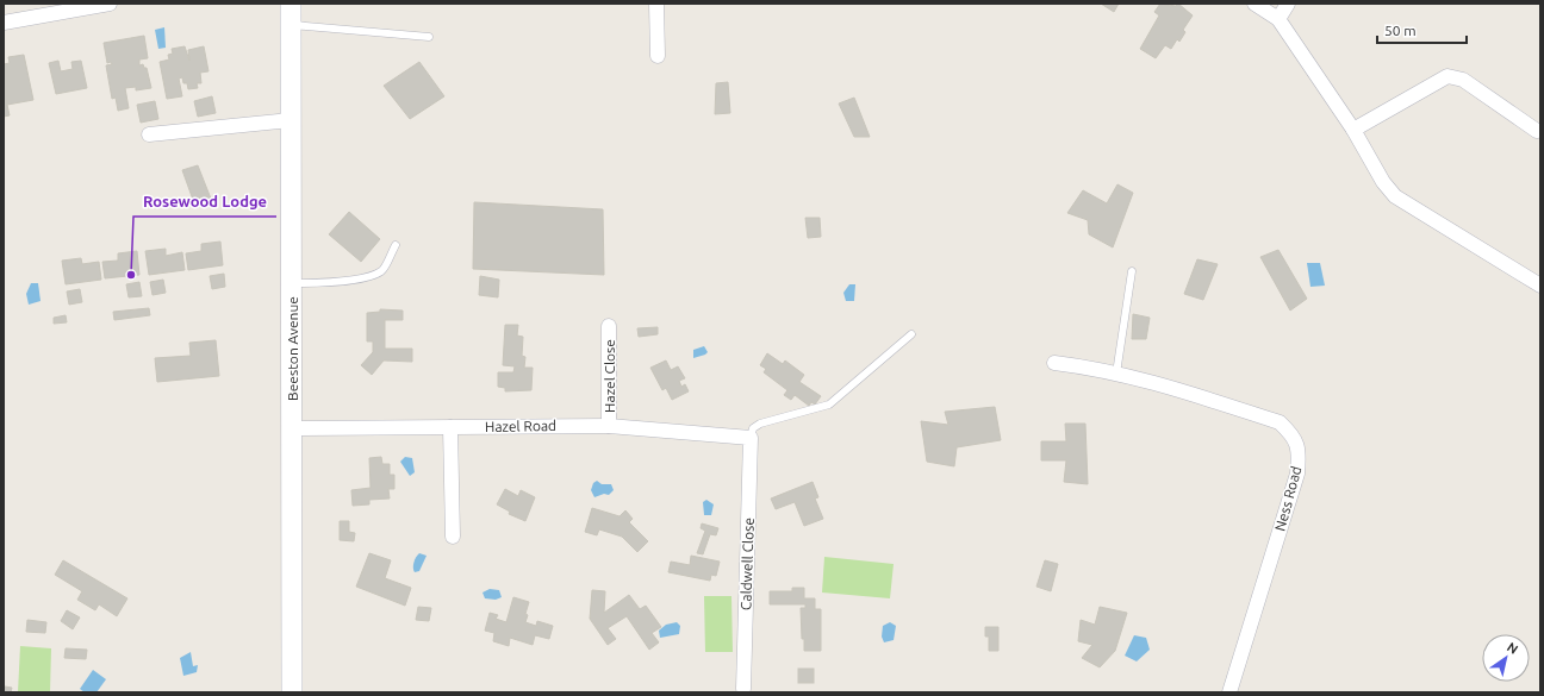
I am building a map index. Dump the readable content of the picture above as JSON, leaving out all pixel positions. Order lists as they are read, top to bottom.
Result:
{
  "streets": {
    "street": [
      "Beeston Avenue",
      "Hazel Close",
      "Hazel Road",
      "Ness Road",
      "Caldwell Close"
    ]
  },
  "crossings": [
    ["Beeston Avenue", "Hazel Road"],
    ["Hazel Close", "Hazel Road"],
    ["Hazel Road", "Caldwell Close"]
  ],
  "places": ["Rosewood Lodge"],
  "scale_bar": "50 m",
  "north": "top right"
}
